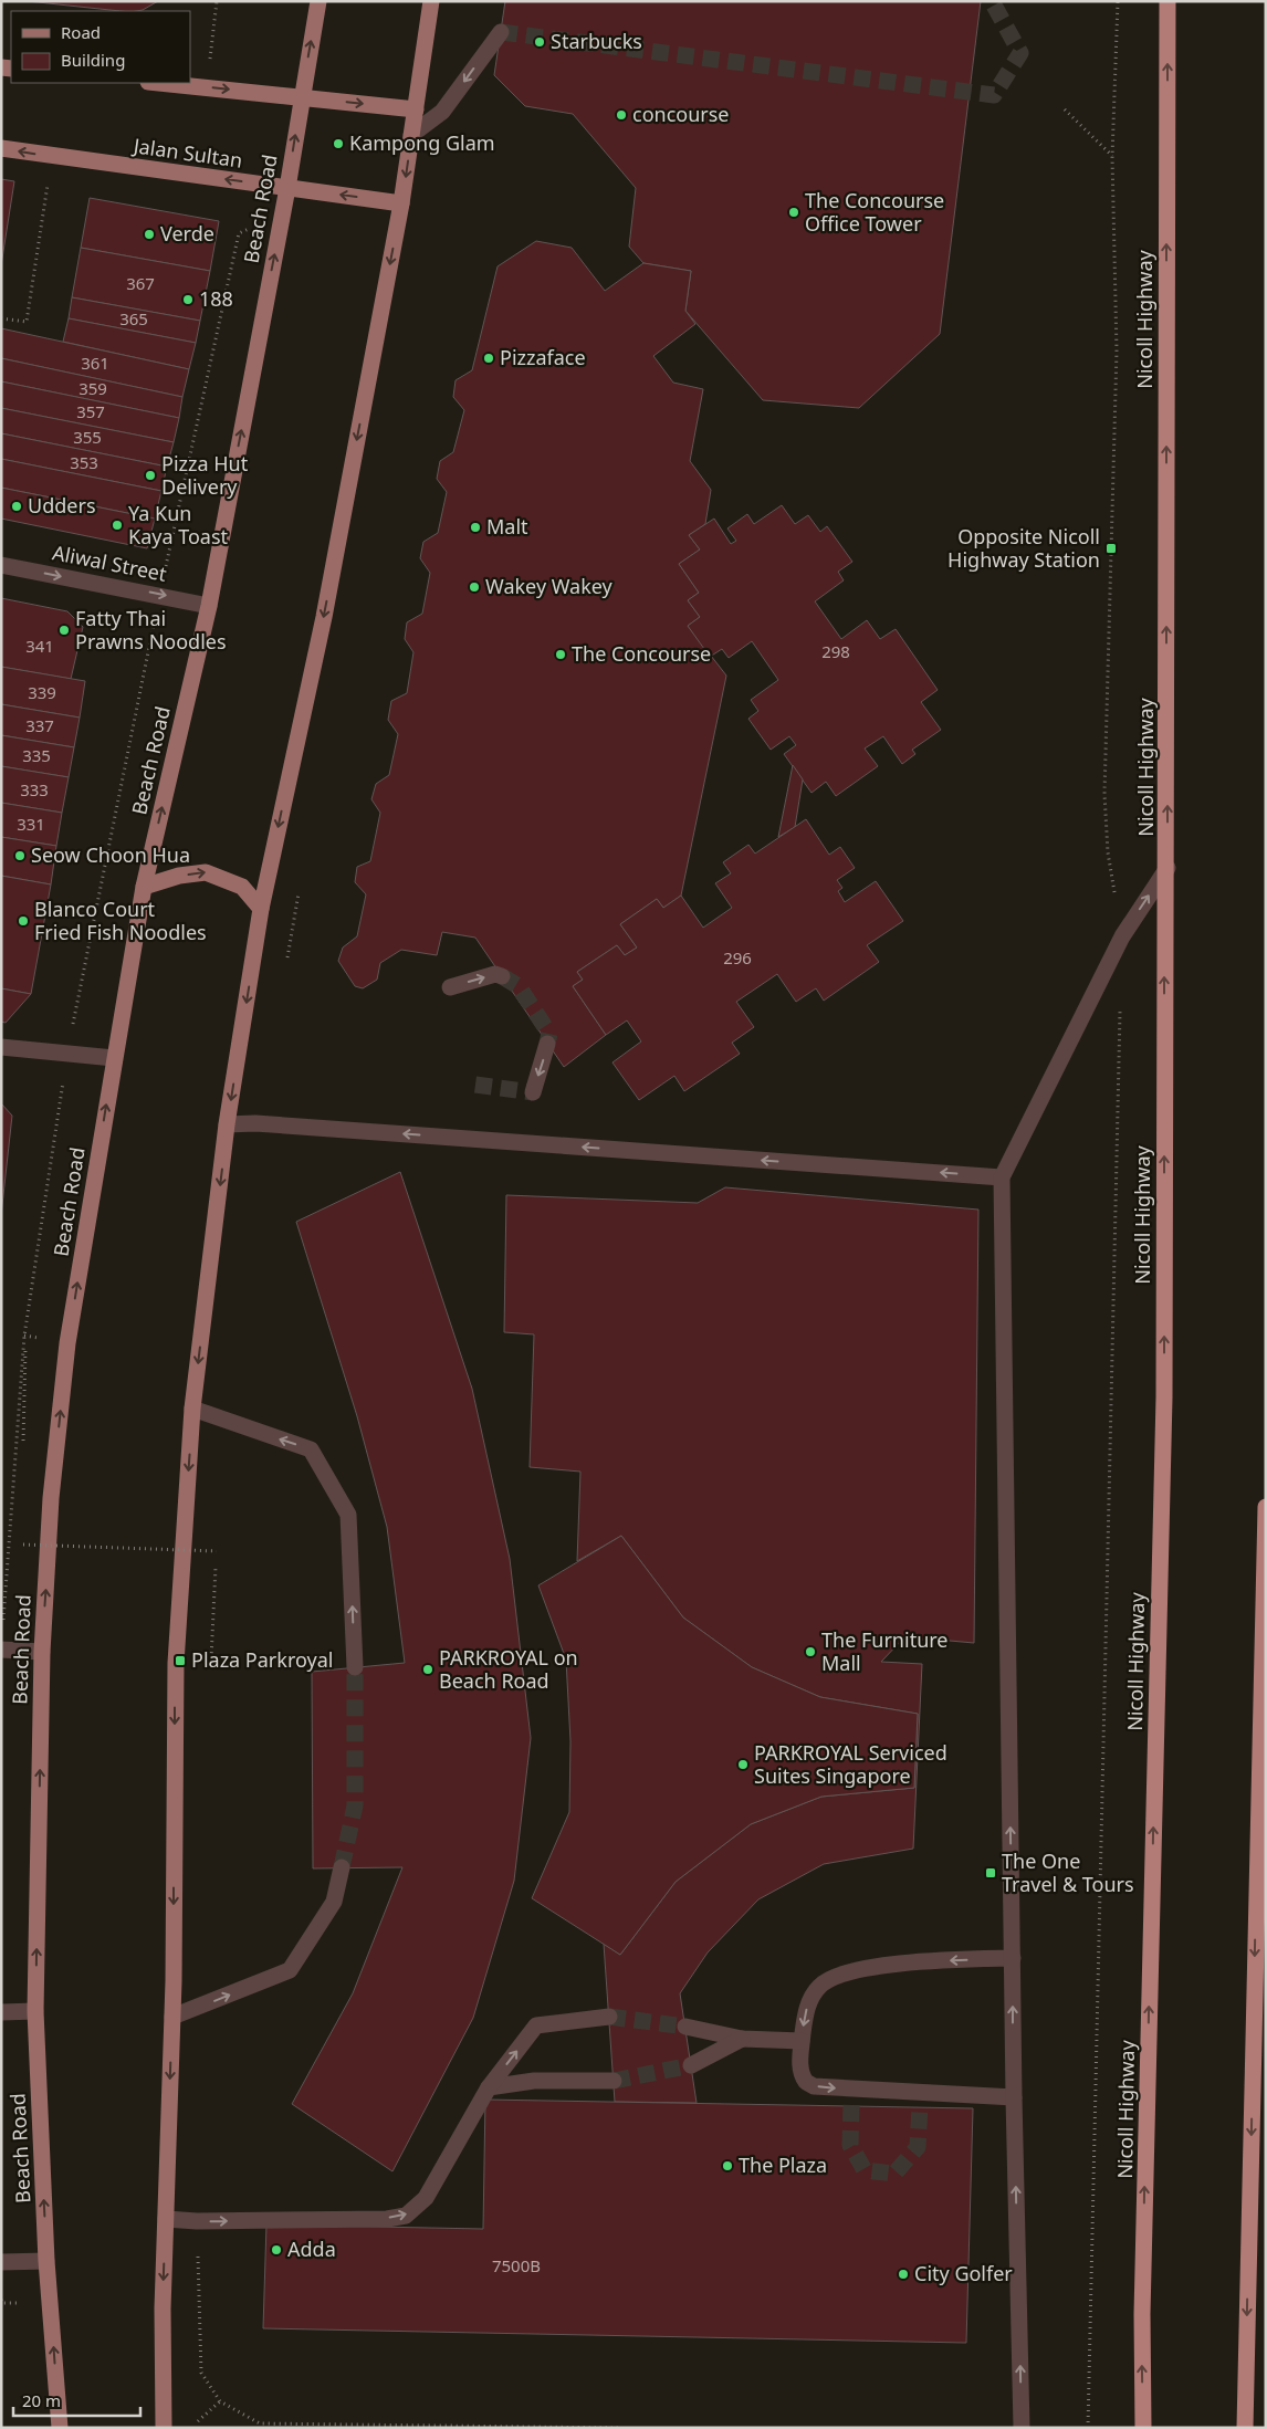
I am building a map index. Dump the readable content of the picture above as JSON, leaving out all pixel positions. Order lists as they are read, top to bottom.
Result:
{
  "streets": {
    "highway": ["Nicoll Highway"],
    "main road": ["Jalan Sultan", "Beach Road"],
    "street": ["Aliwal Street"]
  },
  "crossings": [
    ["Jalan Sultan", "Beach Road"],
    ["Beach Road", "Aliwal Street"]
  ],
  "one_way": ["Aliwal Street"],
  "places": {
    "other": [
      "Starbucks",
      "concourse",
      "Kampong Glam",
      "The Concourse Office Tower",
      "Verde",
      "188",
      "Pizzaface",
      "Pizza Hut Delivery",
      "Udders",
      "Ya Kun Kaya Toast",
      "Malt",
      "Wakey Wakey",
      "Fatty Thai Prawns Noodles",
      "The Concourse",
      "Seow Choon Hua",
      "Blanco Court Fried Fish Noodles",
      "The Furniture Mall",
      "PARKROYAL on Beach Road",
      "PARKROYAL Serviced Suites Singapore",
      "The Plaza",
      "Adda",
      "City Golfer"
    ],
    "transit": ["Opposite Nicoll Highway Station", "Plaza Parkroyal", "The One Travel & Tours"]
  },
  "house_numbers": [
    "367",
    "365",
    "361",
    "359",
    "357",
    "355",
    "353",
    "341",
    "298",
    "339",
    "337",
    "335",
    "333",
    "331",
    "296",
    "7500B"
  ],
  "legend": ["Road", "Building"],
  "scale_bar": "20 m"
}
